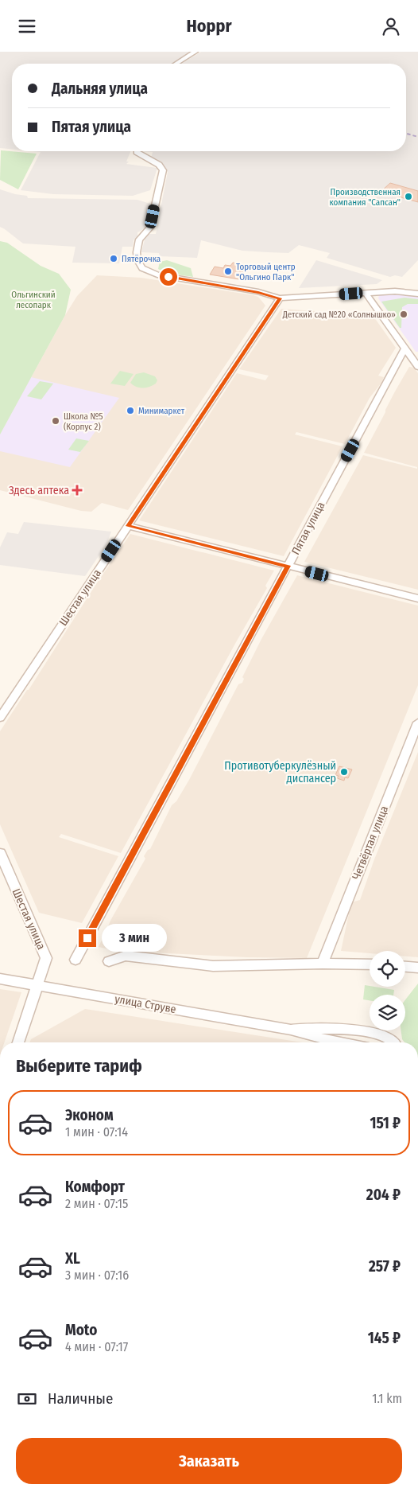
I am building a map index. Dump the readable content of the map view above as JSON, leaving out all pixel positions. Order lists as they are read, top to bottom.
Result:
{
  "streets": {
    "street": [
      "Пятая улица",
      "Шестая улица",
      "Четвёртая улица",
      "улица Струве"
    ]
  },
  "crossings": [
    ["Шестая улица", "улица Струве"]
  ],
  "parks": ["Ольгинский лесопарк"],
  "places": {
    "other": [
      "Производственная компания \"Сапсан\"",
      "Пятёрочка",
      "Торговый центр \"Ольгино Парк\"",
      "Детский сад №20 «Солнышко»",
      "Минимаркет",
      "Школа №5 (Корпус 2)",
      "Противотуберкулёзный диспансер"
    ],
    "health": ["Здесь аптека"]
  },
  "page": {
    "header": "Hoppr",
    "banner": ["Дальняя улица", "Пятая улица"],
    "bubble": "3 мин",
    "heading": "Выберите тариф",
    "list": [
      {
        "name": "Эконом",
        "note": "1 мин · 07:14",
        "value": "151 ₽"
      },
      {
        "name": "Комфорт",
        "note": "2 мин · 07:15",
        "value": "204 ₽"
      },
      {
        "name": "XL",
        "note": "3 мин · 07:16",
        "value": "257 ₽"
      },
      {
        "name": "Moto",
        "note": "4 мин · 07:17",
        "value": "145 ₽"
      }
    ],
    "pay": ["Наличные", "1.1 km"],
    "buttons": "Заказать"
  }
}
